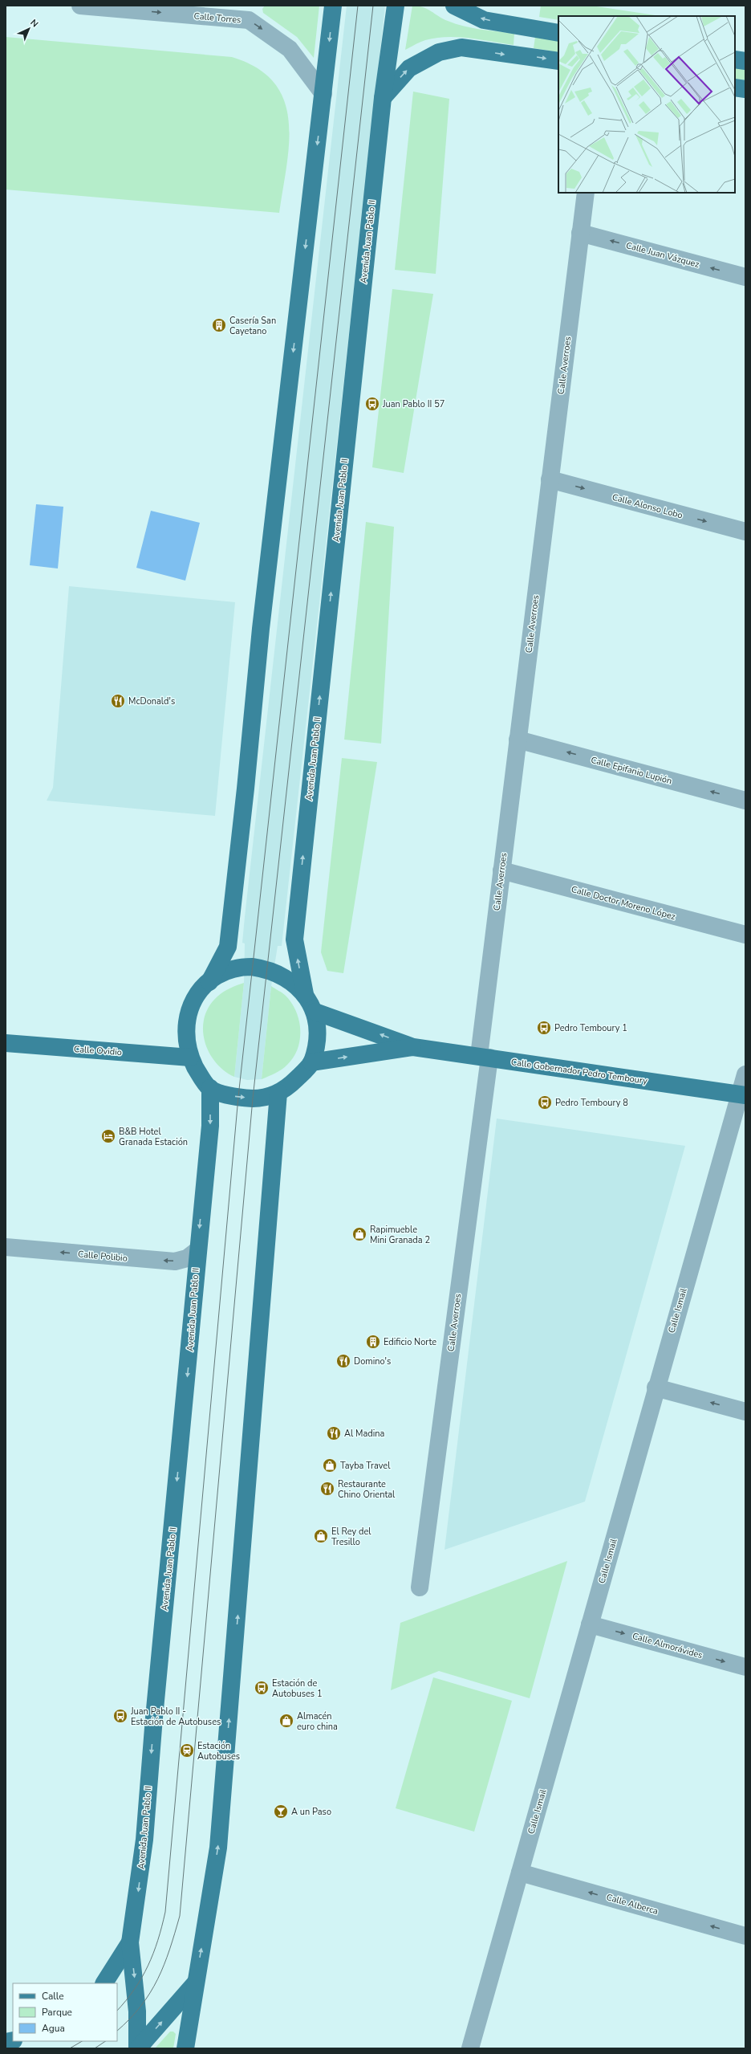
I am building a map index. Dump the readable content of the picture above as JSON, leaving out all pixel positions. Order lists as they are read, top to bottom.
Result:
{
  "streets": {
    "main road": ["Avenida Juan Pablo II", "Calle Ovidio", "Calle Gobernador Pedro Temboury"],
    "street": [
      "Calle Torres",
      "Calle Juan Vázquez",
      "Calle Averroes",
      "Calle Alonso Lobo",
      "Calle Epifanio Lupión",
      "Calle Doctor Moreno López",
      "Calle Polibio",
      "Calle Ismail",
      "Calle Almorávides",
      "Calle Alberca"
    ]
  },
  "crossings": [
    ["Avenida Juan Pablo II", "Calle Polibio"],
    ["Calle Juan Vázquez", "Calle Averroes"],
    ["Calle Averroes", "Calle Alonso Lobo"],
    ["Calle Averroes", "Calle Epifanio Lupión"],
    ["Calle Averroes", "Calle Doctor Moreno López"],
    ["Calle Averroes", "Calle Gobernador Pedro Temboury"],
    ["Calle Gobernador Pedro Temboury", "Calle Ismail"],
    ["Calle Ismail", "Calle Almorávides"],
    ["Calle Ismail", "Calle Alberca"]
  ],
  "one_way": [
    "Calle Torres",
    "Calle Juan Vázquez",
    "Calle Alonso Lobo",
    "Calle Epifanio Lupión",
    "Calle Polibio",
    "Calle Almorávides",
    "Calle Alberca"
  ],
  "places": {
    "building": ["Casería San Cayetano", "Edificio Norte"],
    "bus stop": [
      "Juan Pablo II 57",
      "Pedro Temboury 1",
      "Pedro Temboury 8",
      "Estación de Autobuses 1",
      "Juan Pablo II - Estación de Autobuses"
    ],
    "restaurant": [
      "McDonald's",
      "Domino's",
      "Al Madina",
      "Restaurante Chino Oriental"
    ],
    "hotel": ["B&B Hotel Granada Estación"],
    "shop": [
      "Rapimueble Mini Granada 2",
      "Tayba Travel",
      "El Rey del Tresillo",
      "Almacén euro china"
    ],
    "station": ["Estación Autobuses"],
    "bar": ["A un Paso"]
  },
  "legend": ["Calle", "Parque", "Agua"],
  "north": "top right"
}
